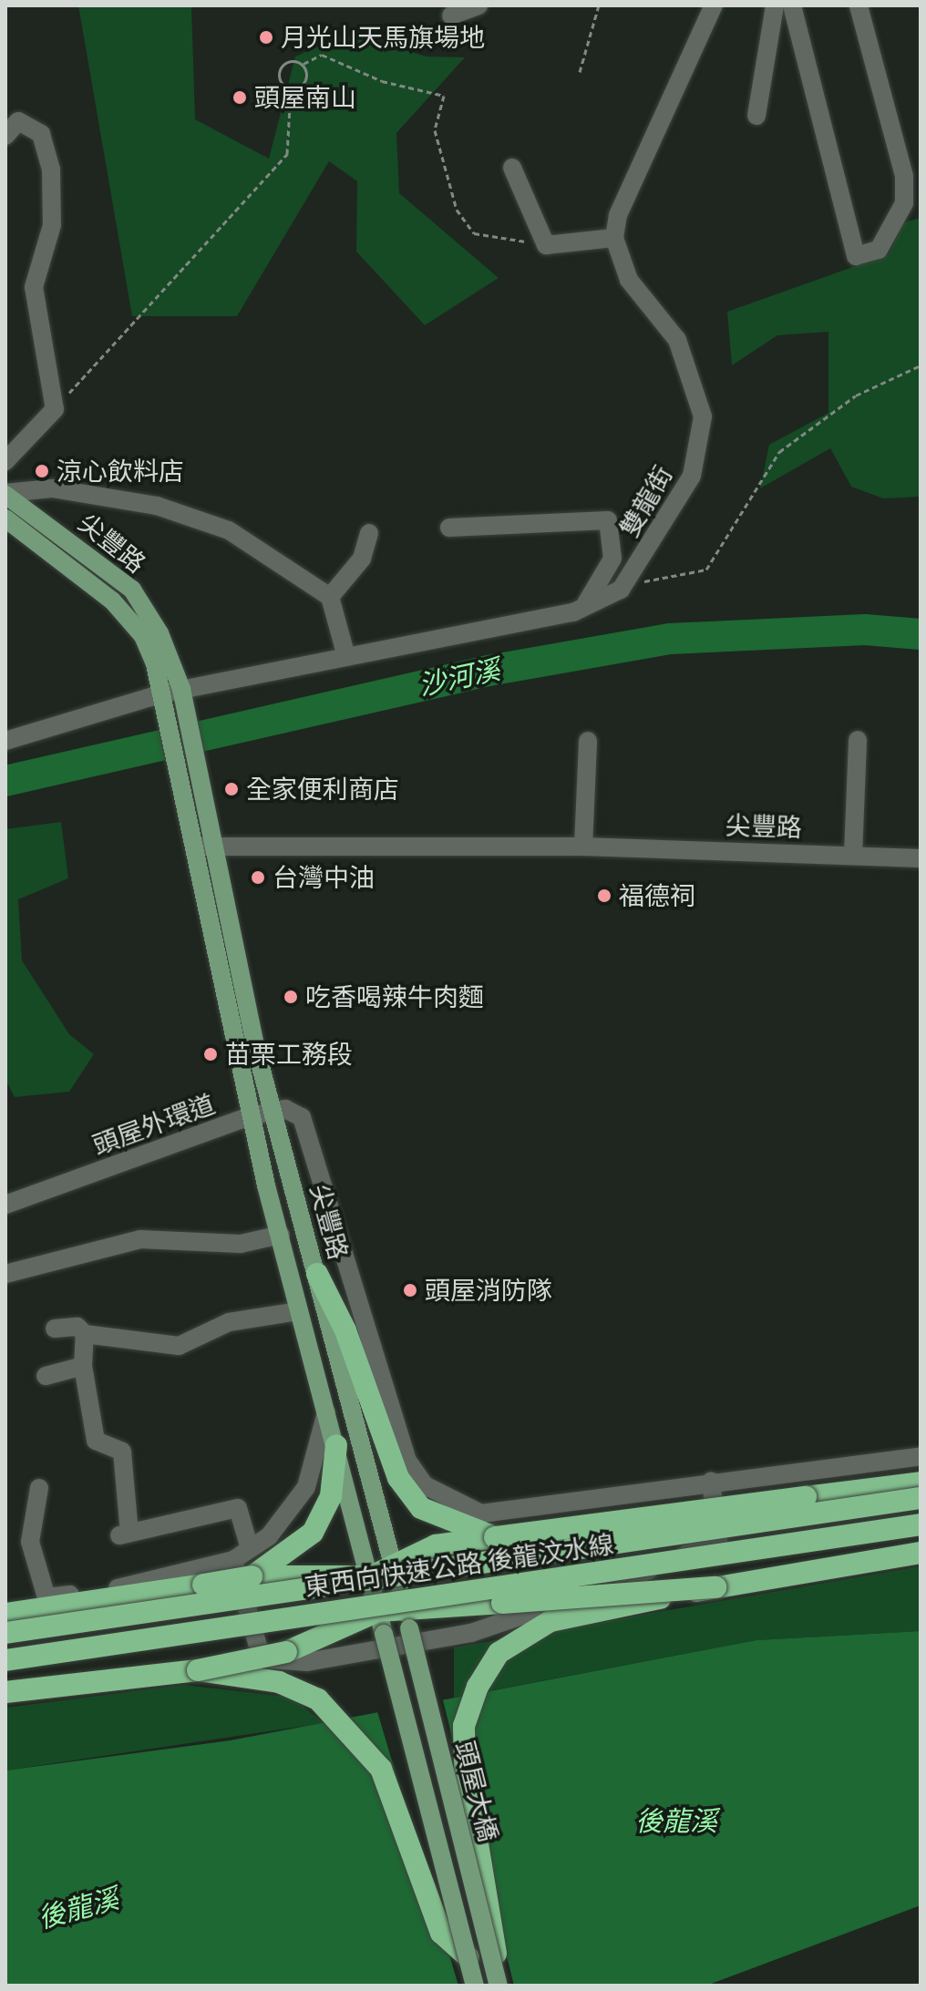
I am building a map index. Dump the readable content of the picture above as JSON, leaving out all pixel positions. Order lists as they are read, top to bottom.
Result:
{
  "streets": {
    "highway": ["東西向快速公路 後龍汶水線"],
    "main road": ["尖豐路", "頭屋大橋"],
    "street": ["雙龍街", "頭屋外環道"]
  },
  "crossings": [
    ["雙龍街", "尖豐路"],
    ["尖豐路", "頭屋外環道"],
    ["尖豐路", "頭屋大橋"]
  ],
  "water": ["沙河溪", "後龍溪"],
  "places": [
    "月光山天馬旗場地",
    "頭屋南山",
    "涼心飲料店",
    "全家便利商店",
    "台灣中油",
    "福德祠",
    "吃香喝辣牛肉麵",
    "苗栗工務段",
    "頭屋消防隊"
  ]
}
